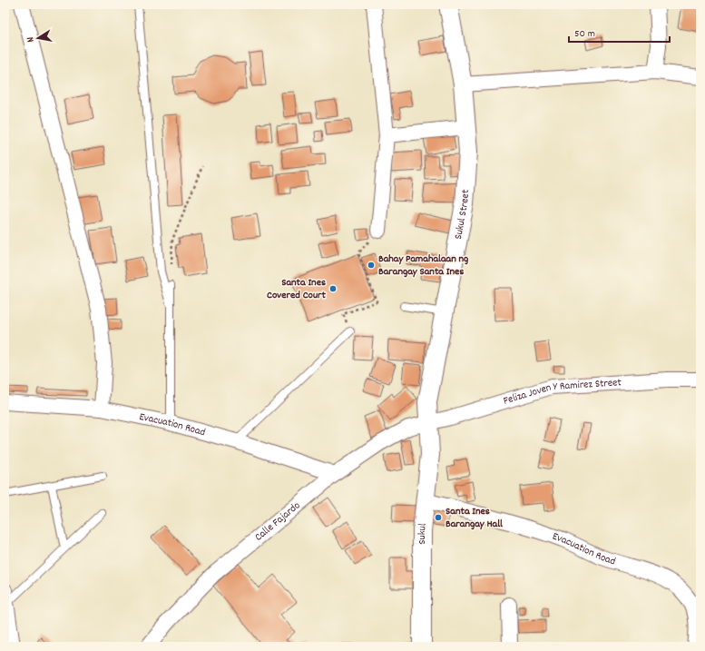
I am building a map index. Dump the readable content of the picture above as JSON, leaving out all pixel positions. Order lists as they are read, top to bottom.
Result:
{
  "streets": {
    "street": [
      "Sukul Street",
      "Feliza Joven Y Ramirez Street",
      "Evacuation Road",
      "Calle Fajardo",
      "Sukul"
    ]
  },
  "crossings": [
    ["Sukul Street", "Feliza Joven Y Ramirez Street"],
    ["Sukul Street", "Calle Fajardo"],
    ["Sukul Street", "Sukul"],
    ["Feliza Joven Y Ramirez Street", "Calle Fajardo"],
    ["Feliza Joven Y Ramirez Street", "Sukul"],
    ["Evacuation Road", "Calle Fajardo"],
    ["Evacuation Road", "Sukul"],
    ["Calle Fajardo", "Sukul"]
  ],
  "places": ["Bahay Pamahalaan ng Barangay Santa Ines", "Santa Ines Covered Court", "Santa Ines Barangay Hall"],
  "scale_bar": "50 m",
  "north": "left"
}
